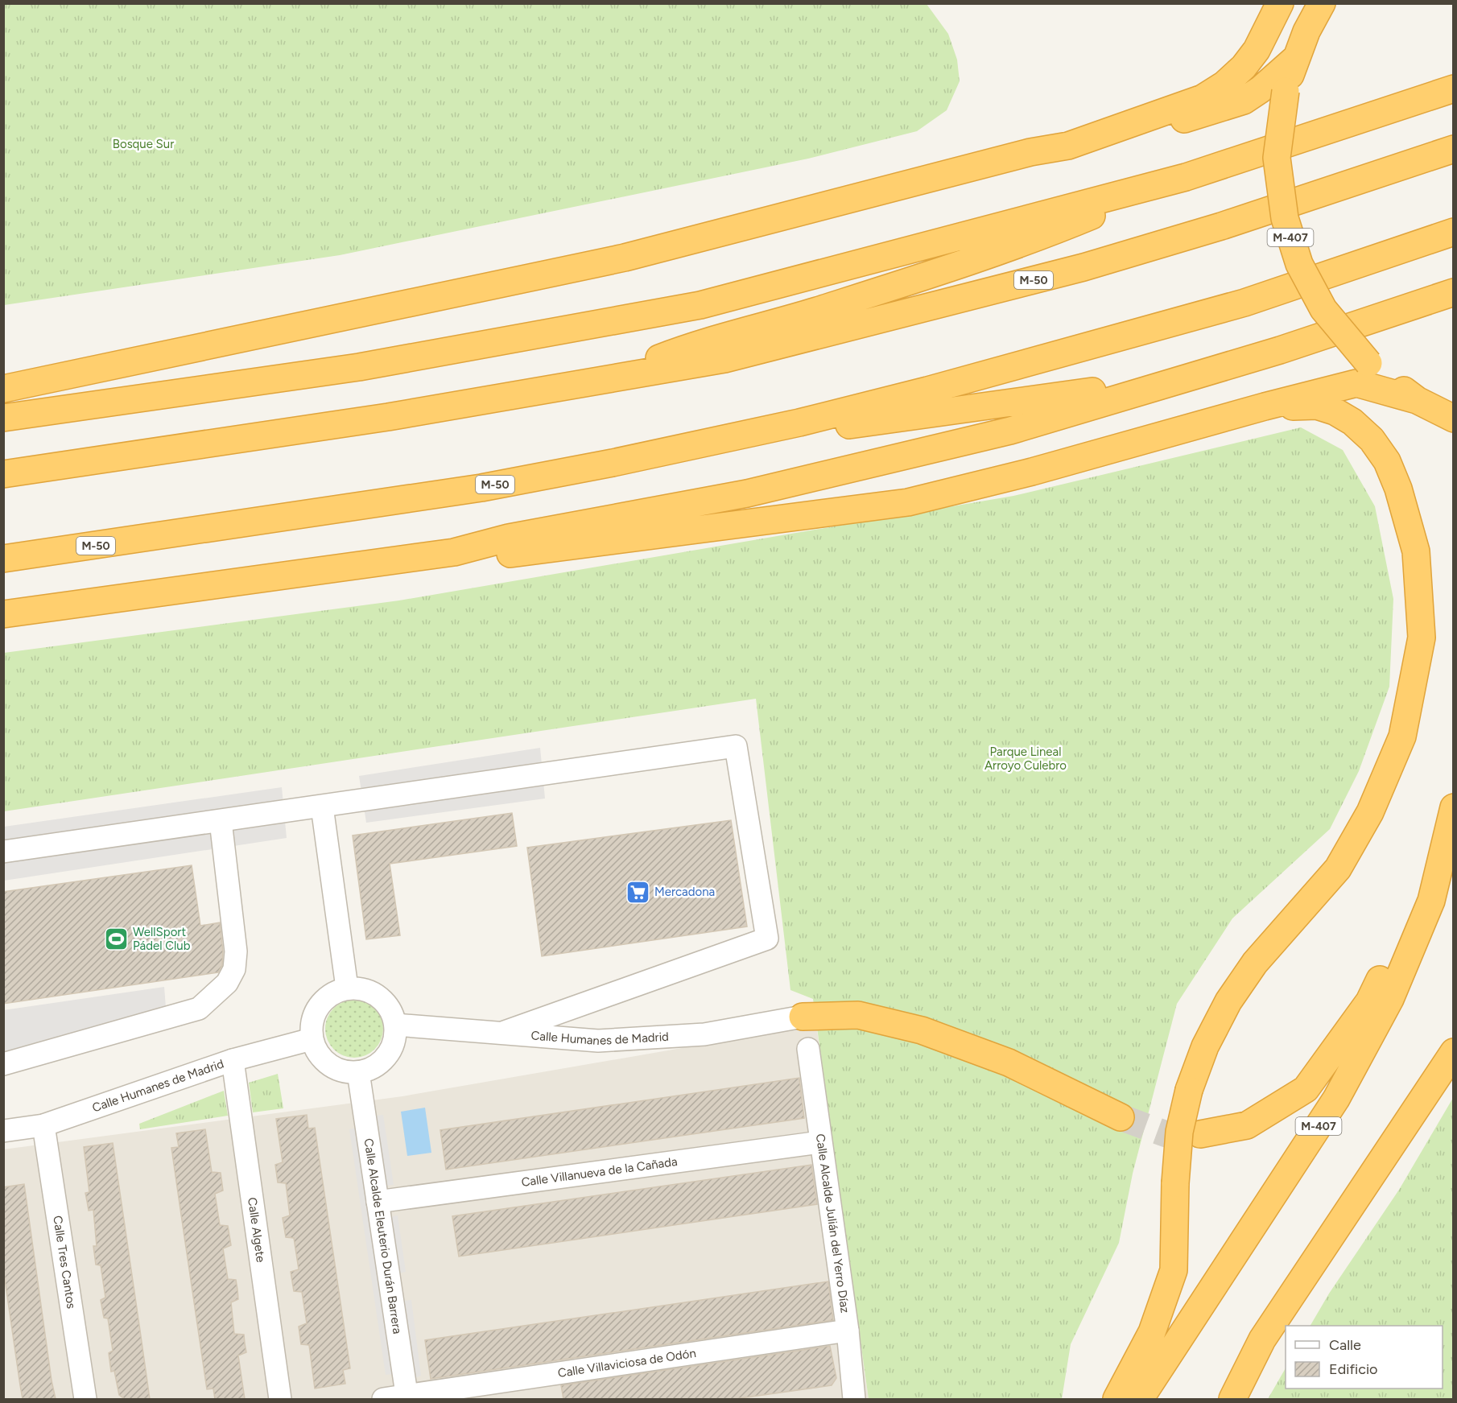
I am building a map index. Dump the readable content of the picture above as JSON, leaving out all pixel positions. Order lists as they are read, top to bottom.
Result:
{
  "streets": {
    "highway": ["M-407", "M-50"],
    "street": [
      "Calle Humanes de Madrid",
      "Calle Villanueva de la Cañada",
      "Calle Alcalde Julián del Yerro Díaz",
      "Calle Algete",
      "Calle Alcalde Eleuterio Durán Barrera",
      "Calle Tres Cantos",
      "Calle Villaviciosa de Odón"
    ]
  },
  "crossings": [
    ["Calle Humanes de Madrid", "Calle Algete"],
    ["Calle Humanes de Madrid", "Calle Alcalde Eleuterio Durán Barrera"],
    ["Calle Humanes de Madrid", "Calle Tres Cantos"],
    ["Calle Villanueva de la Cañada", "Calle Alcalde Julián del Yerro Díaz"],
    ["Calle Villanueva de la Cañada", "Calle Alcalde Eleuterio Durán Barrera"],
    ["Calle Alcalde Julián del Yerro Díaz", "Calle Villaviciosa de Odón"],
    ["Calle Alcalde Eleuterio Durán Barrera", "Calle Villaviciosa de Odón"]
  ],
  "parks": ["Bosque Sur", "Parque Lineal Arroyo Culebro"],
  "places": {
    "supermarket": ["Mercadona"],
    "sports": ["WellSport Pádel Club"]
  },
  "legend": ["Calle", "Edificio"]
}
